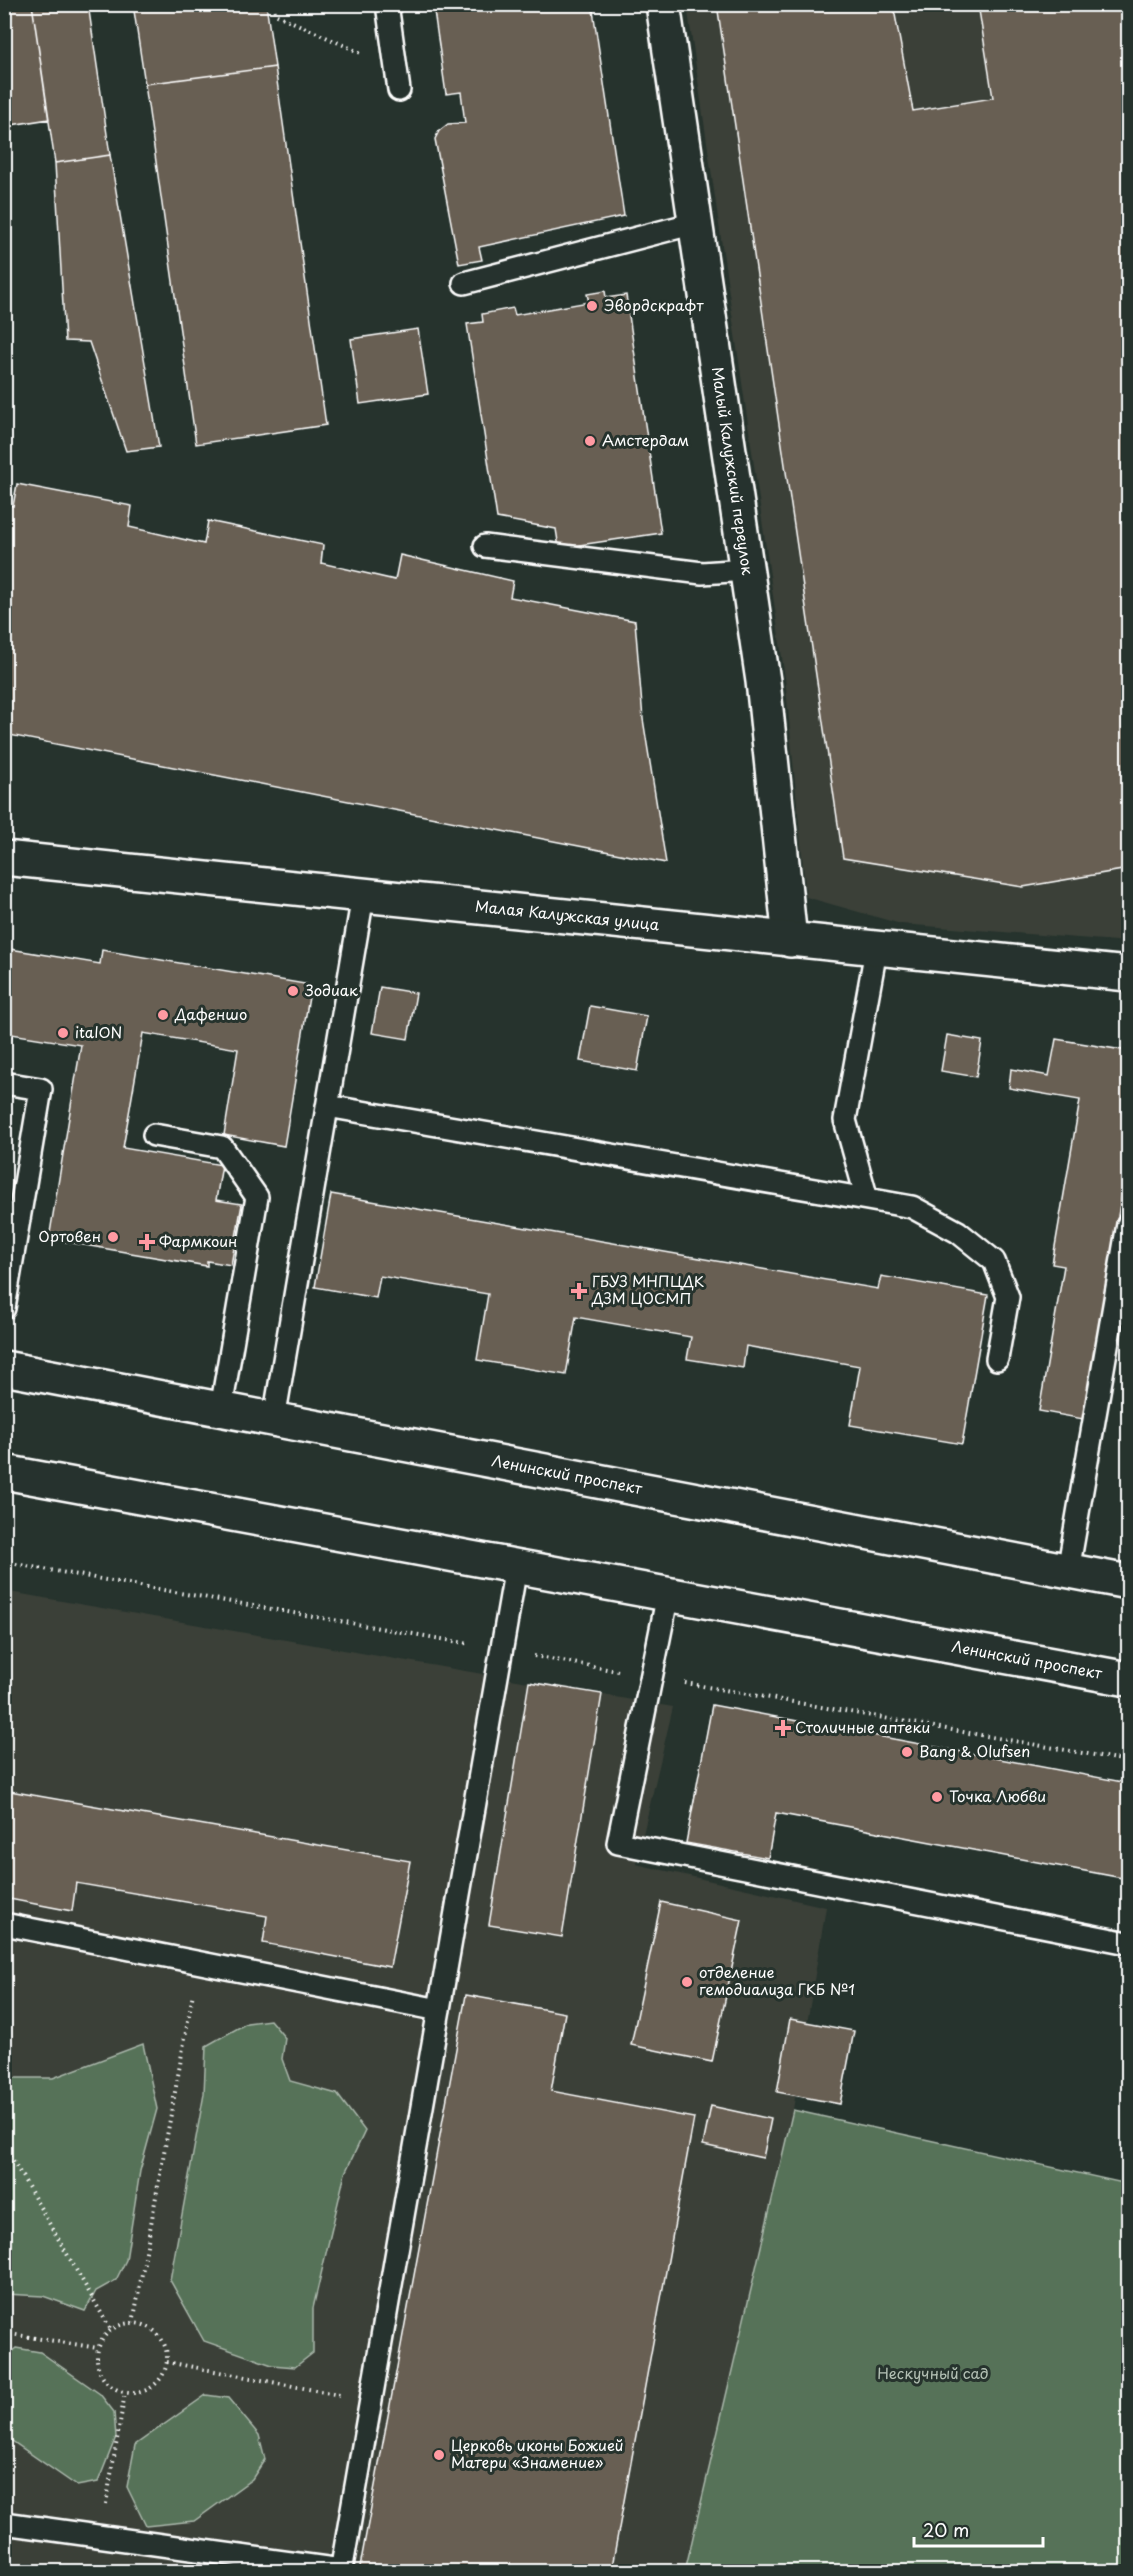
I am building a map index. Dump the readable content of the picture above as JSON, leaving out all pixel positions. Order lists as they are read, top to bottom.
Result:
{
  "streets": {
    "main road": ["Малый Калужский переулок", "Малая Калужская улица", "Ленинский проспект"]
  },
  "crossings": [
    ["Малый Калужский переулок", "Малая Калужская улица"]
  ],
  "parks": ["Нескучный сад"],
  "places": {
    "other": [
      "Эвордскрафт",
      "Амстердам",
      "Зодиак",
      "Дафеншо",
      "italON",
      "Ортовен",
      "Bang & Olufsen",
      "Точка Любви",
      "отделение гемодиализа ГКБ №1",
      "Церковь иконы Божией Матери «Знамение»"
    ],
    "health": ["Фармкоин", "ГБУЗ МНПЦДК ДЗМ ЦОСМП", "Столичные аптеки"]
  },
  "scale_bar": "20 m"
}
